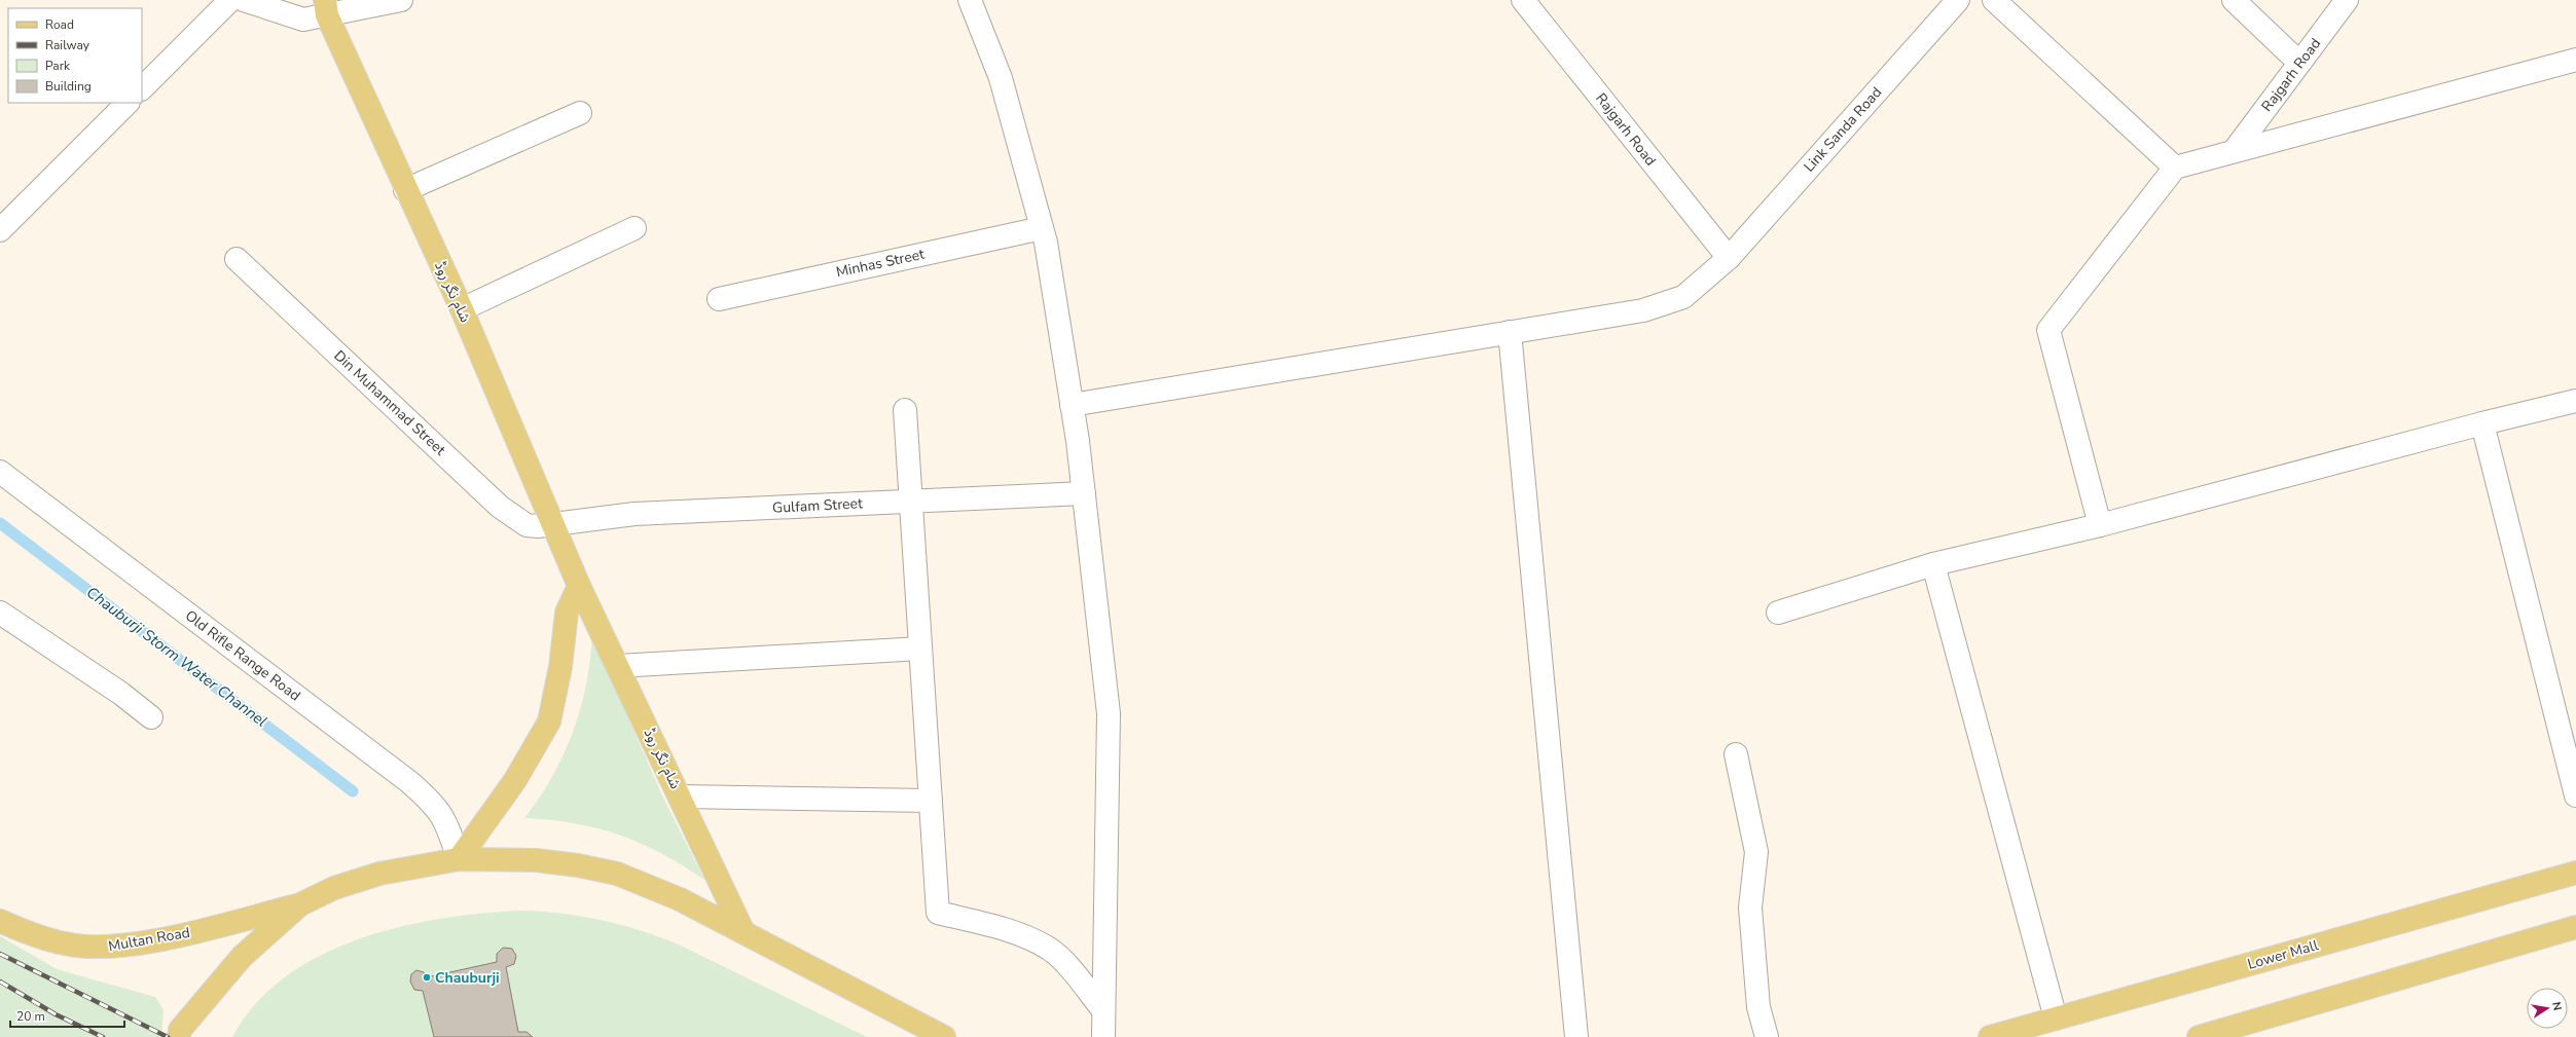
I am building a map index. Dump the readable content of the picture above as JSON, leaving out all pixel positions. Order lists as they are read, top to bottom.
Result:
{
  "streets": {
    "main road": ["شام نگر روڈ", "Multan Road", "Lower Mall"],
    "street": [
      "Rajgarh Road",
      "Link Sanda Road",
      "Minhas Street",
      "Din Muhammad Street",
      "Gulfam Street",
      "Old Rifle Range Road"
    ]
  },
  "crossings": [
    ["Rajgarh Road", "Link Sanda Road"],
    ["شام نگر روڈ", "Din Muhammad Street"],
    ["شام نگر روڈ", "Gulfam Street"],
    ["Din Muhammad Street", "Gulfam Street"]
  ],
  "water": ["Chauburji Storm Water Channel"],
  "places": ["Chauburji"],
  "legend": [
    "Road",
    "Railway",
    "Park",
    "Building"
  ],
  "scale_bar": "20 m",
  "north": "right"
}
